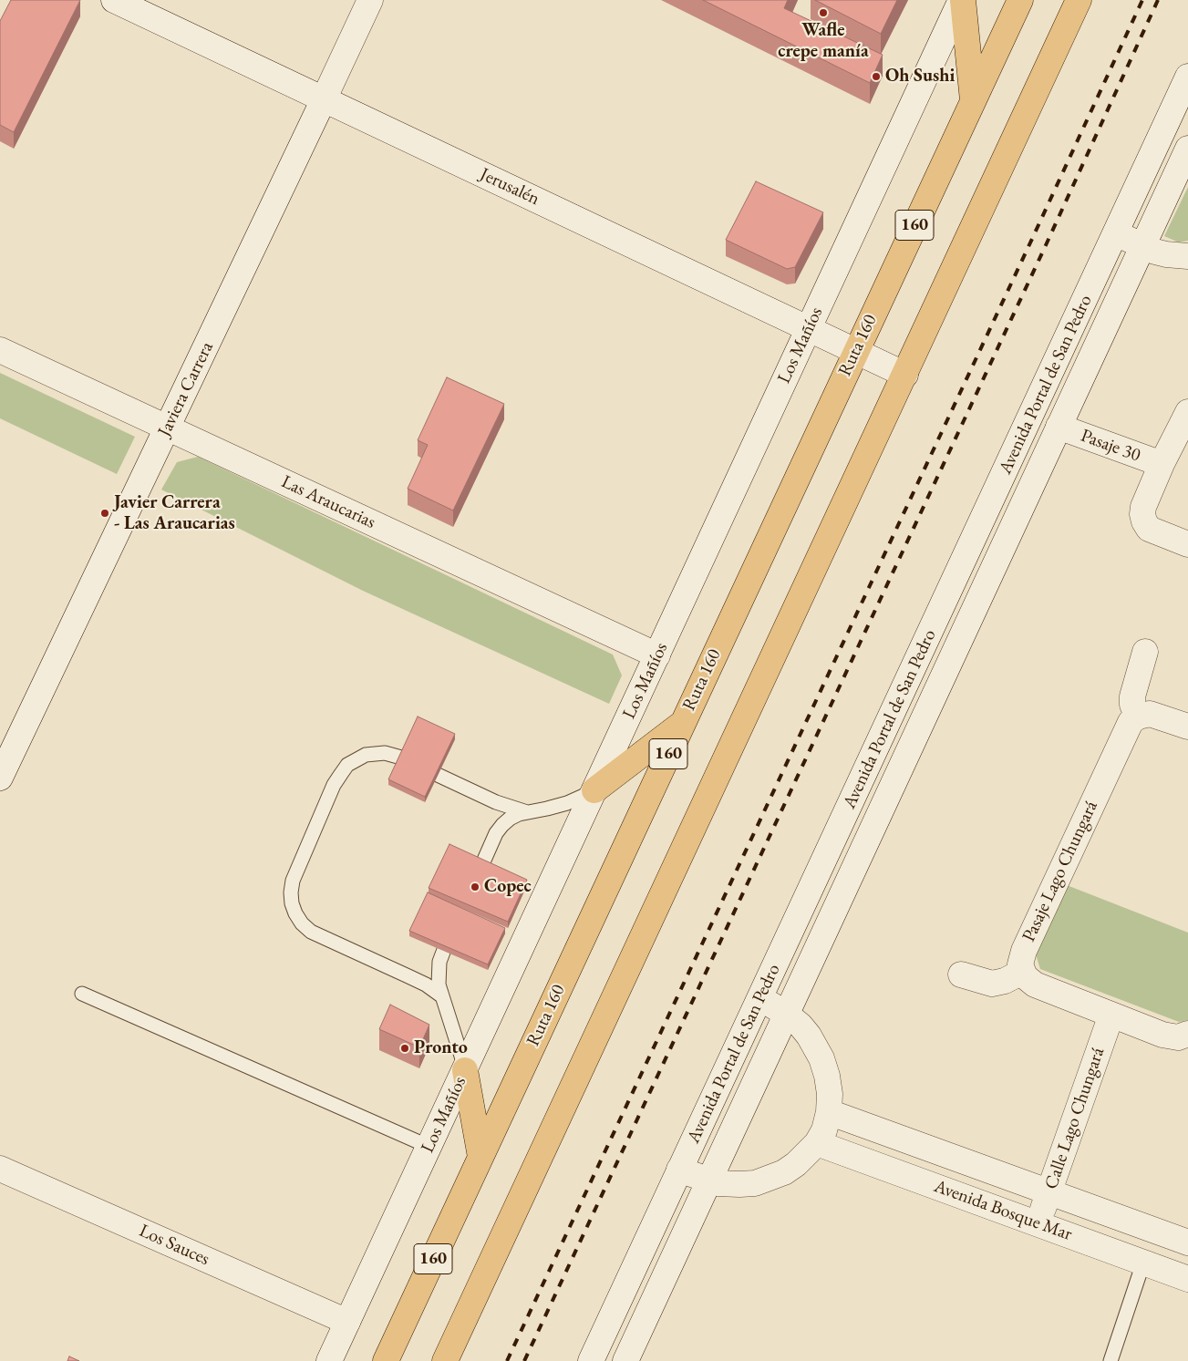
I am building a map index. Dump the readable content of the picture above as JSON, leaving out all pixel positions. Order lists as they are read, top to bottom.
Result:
{
  "streets": {
    "highway": ["160", "Ruta 160"],
    "street": [
      "Jerusalén",
      "Los Mañíos",
      "Avenida Portal de San Pedro",
      "Javiera Carrera",
      "Pasaje 30",
      "Las Araucarias",
      "Pasaje Lago Chungará",
      "Calle Lago Chungará",
      "Avenida Bosque Mar",
      "Los Sauces"
    ]
  },
  "crossings": [
    ["Jerusalén", "Los Mañíos"],
    ["Jerusalén", "Ruta 160"],
    ["Jerusalén", "Javiera Carrera"],
    ["Los Mañíos", "Las Araucarias"],
    ["Los Mañíos", "Los Sauces"],
    ["Avenida Portal de San Pedro", "Pasaje 30"],
    ["Javiera Carrera", "Las Araucarias"],
    ["Calle Lago Chungará", "Avenida Bosque Mar"]
  ],
  "places": [
    "Wafle crepe manía",
    "Oh Sushi",
    "Javier Carrera - Las Araucarias",
    "Copec",
    "Pronto"
  ]
}
